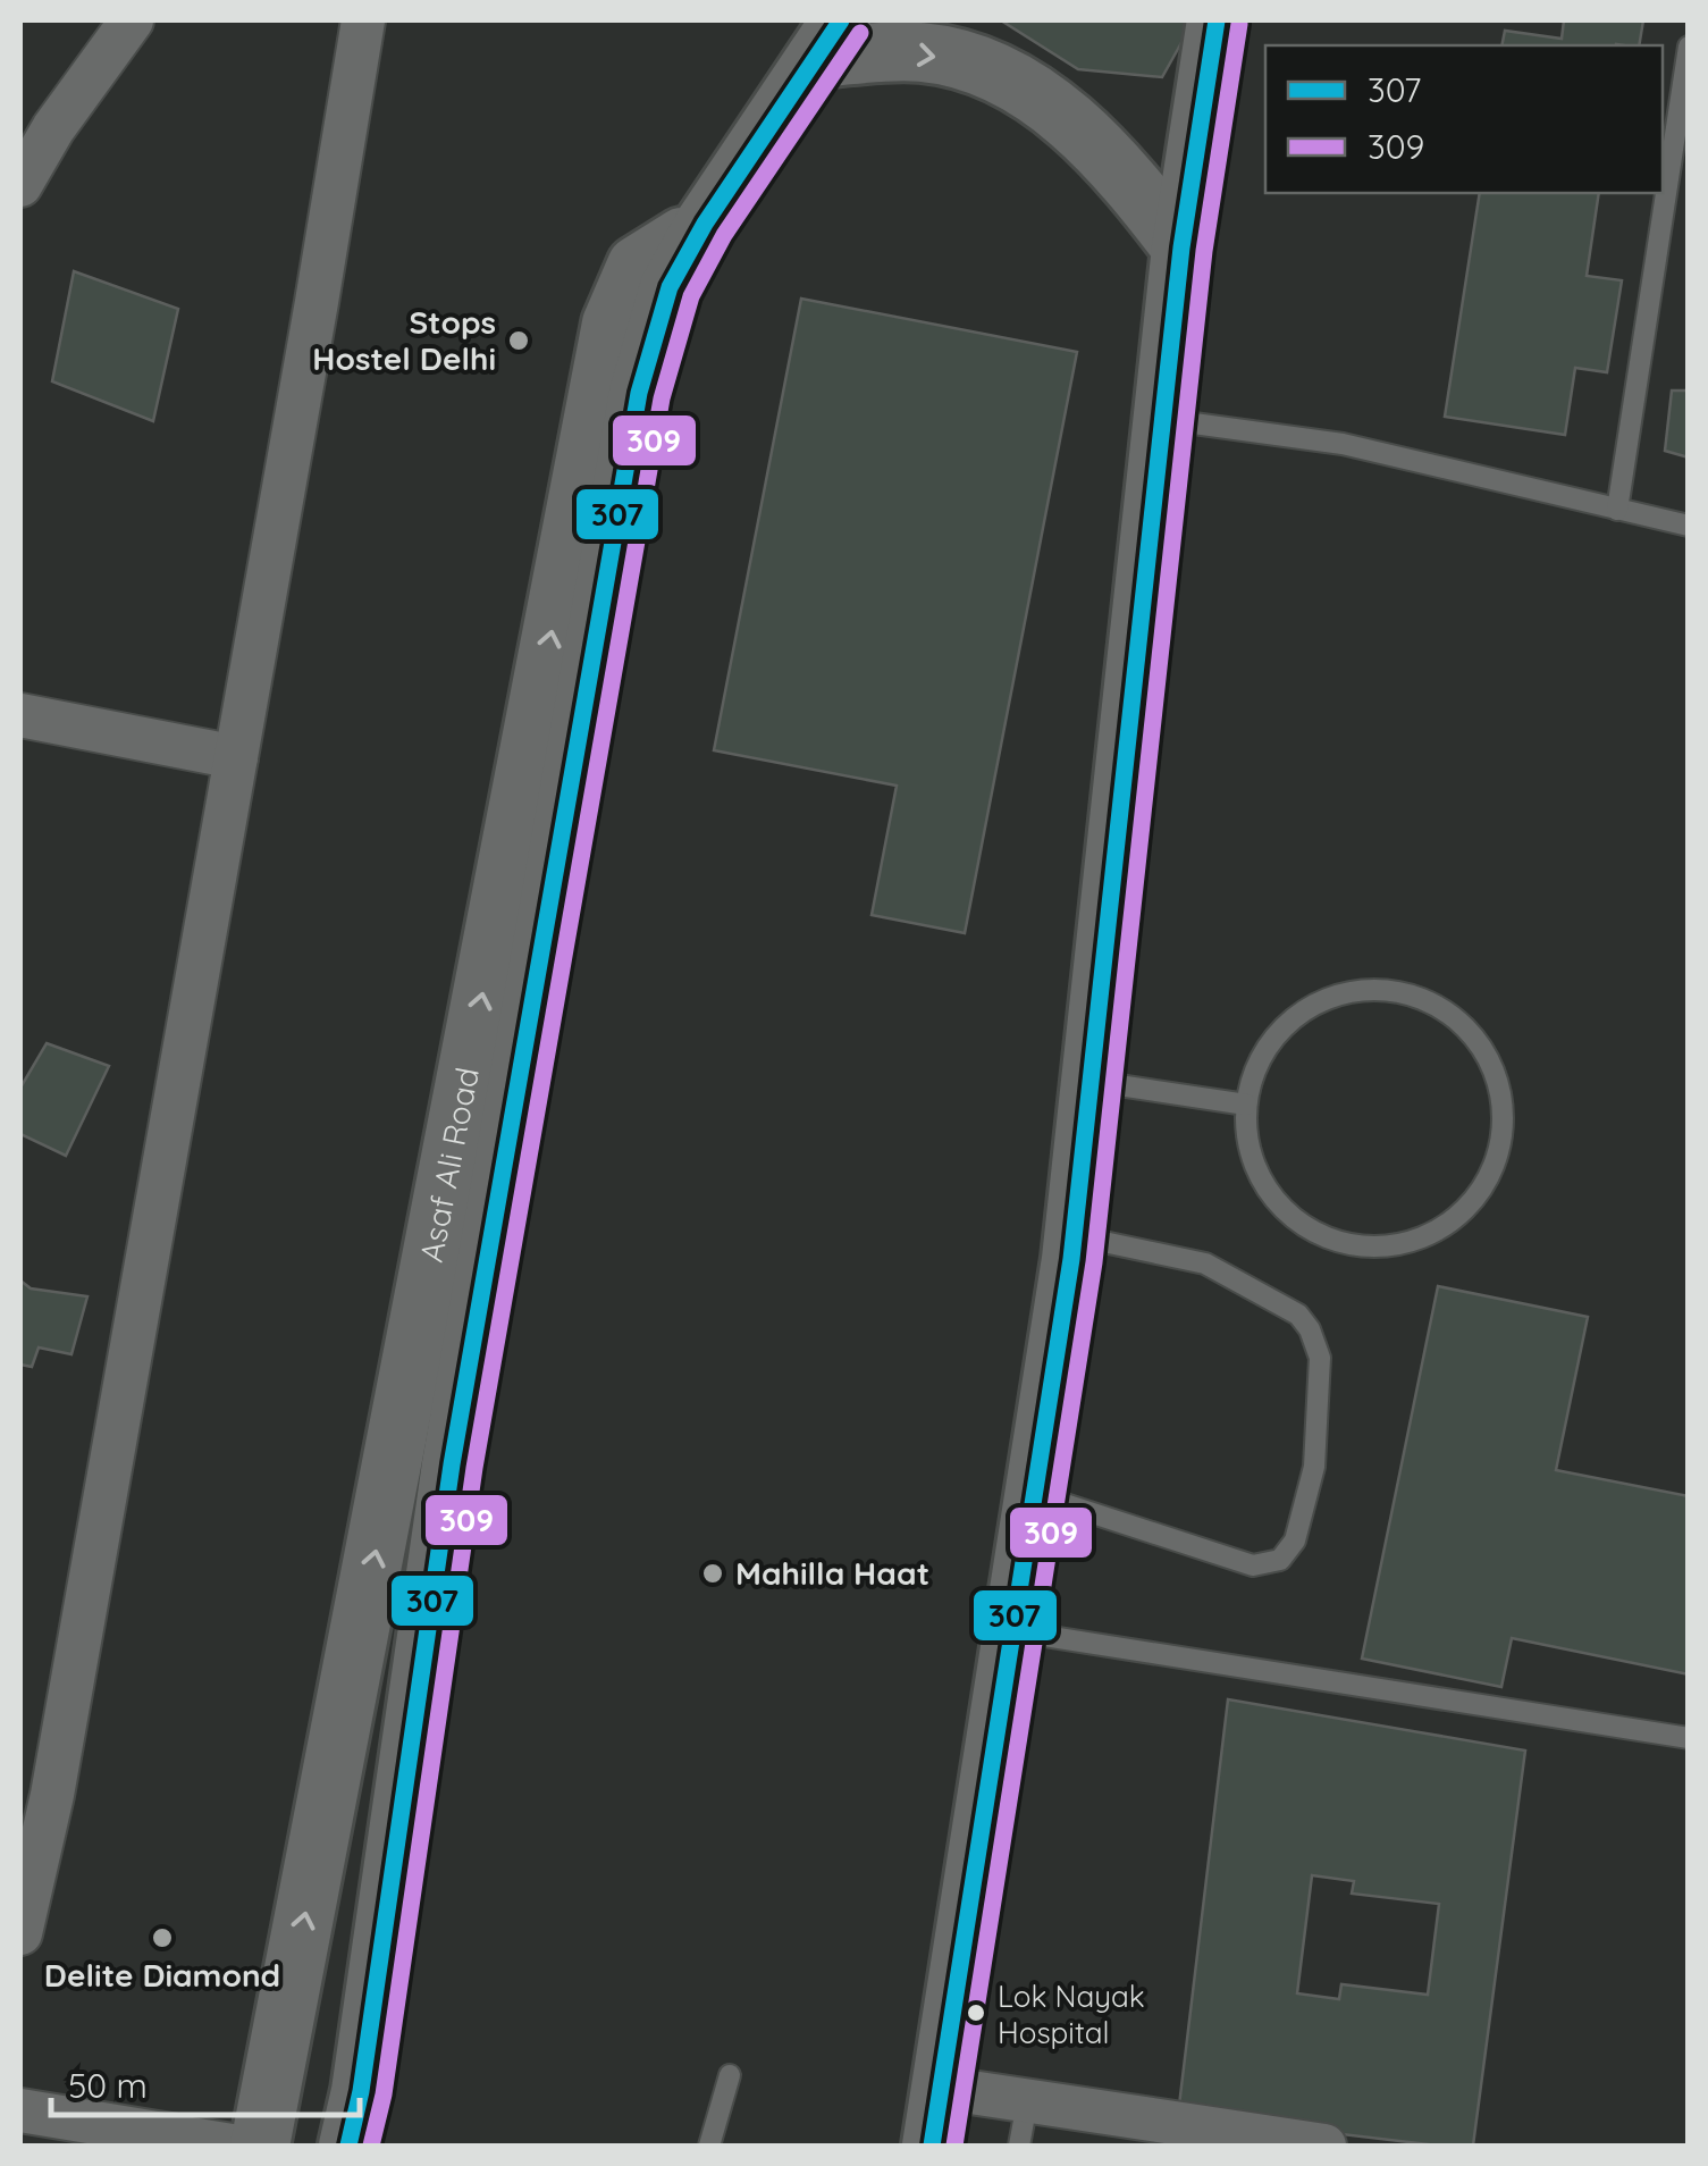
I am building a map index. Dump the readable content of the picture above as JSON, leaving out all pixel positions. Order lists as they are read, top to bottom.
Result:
{
  "streets": {
    "main road": ["Asaf Ali Road"]
  },
  "places": [
    "Stops Hostel Delhi",
    "Mahilla Haat",
    "Delite Diamond",
    "Lok Nayak Hospital"
  ],
  "lines": ["transit line 307", "transit line 309"],
  "legend": ["307", "309"],
  "scale_bar": "50 m"
}
